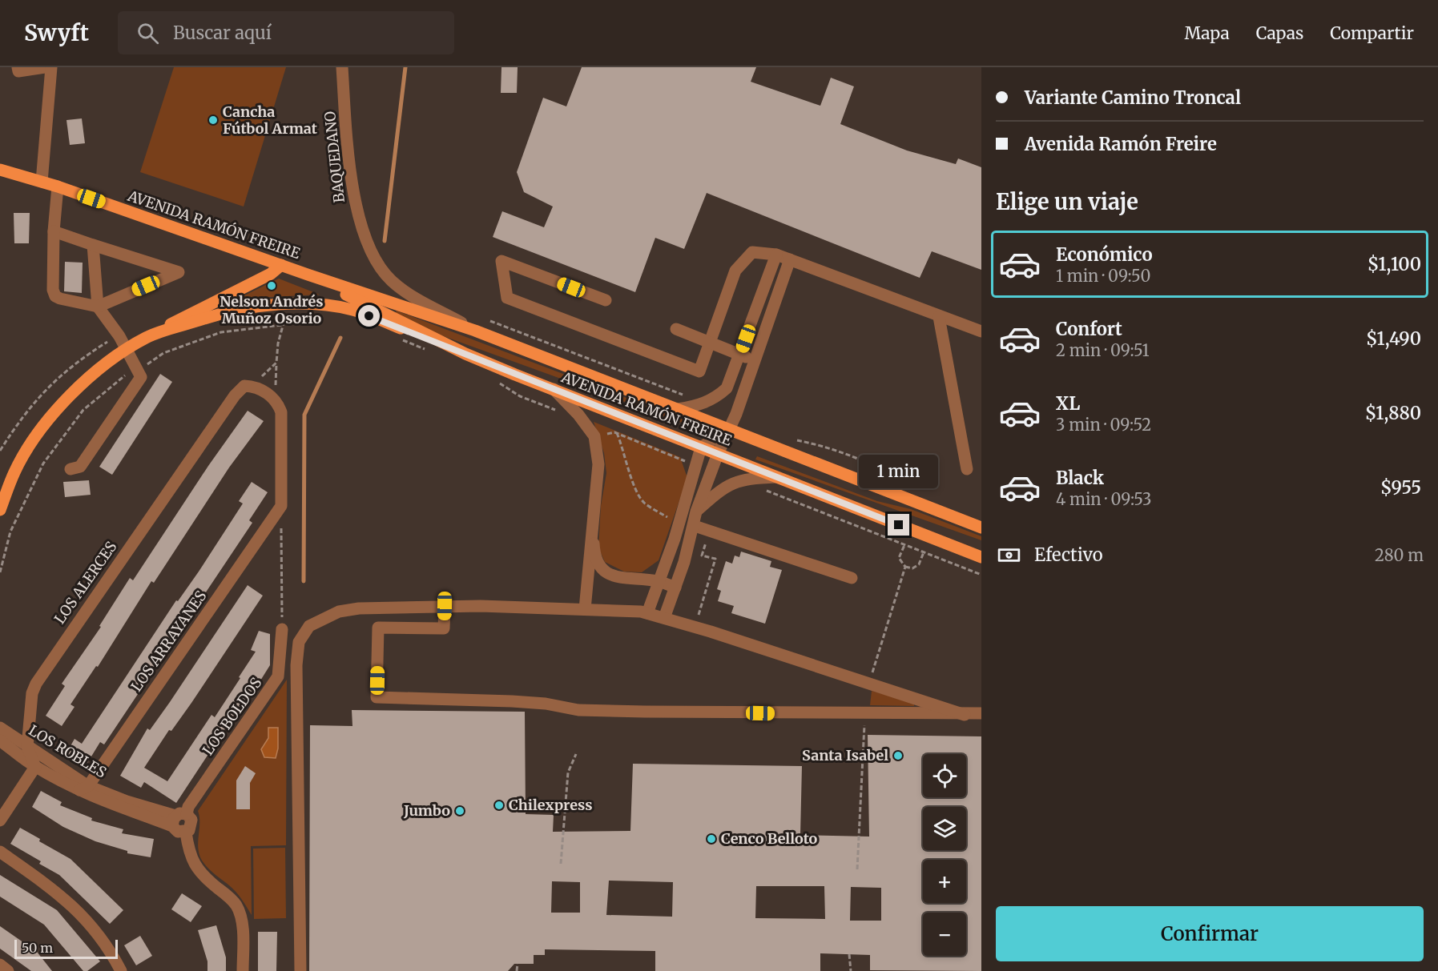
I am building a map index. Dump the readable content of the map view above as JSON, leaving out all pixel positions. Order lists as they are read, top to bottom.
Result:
{
  "streets": {
    "main road": ["AVENIDA RAMÓN FREIRE"],
    "street": [
      "BAQUEDANO",
      "LOS ALERCES",
      "LOS ARRAYANES",
      "LOS BOLDOS",
      "LOS ROBLES"
    ]
  },
  "crossings": [
    ["BAQUEDANO", "AVENIDA RAMÓN FREIRE"],
    ["LOS ALERCES", "LOS ROBLES"],
    ["LOS ARRAYANES", "LOS ROBLES"],
    ["LOS BOLDOS", "LOS ROBLES"]
  ],
  "places": [
    "Cancha Fútbol Armat",
    "Nelson Andrés Muñoz Osorio",
    "Santa Isabel",
    "Chilexpress",
    "Jumbo",
    "Cenco Belloto"
  ],
  "scale_bar": "50 m",
  "page": {
    "header": "Swyft",
    "search": "Buscar aquí",
    "nav": ["Mapa", "Capas", "Compartir"],
    "banner": ["Variante Camino Troncal", "Avenida Ramón Freire"],
    "heading": "Elige un viaje",
    "list": [
      {
        "name": "Económico",
        "note": "1 min · 09:50",
        "value": "$1,100"
      },
      {
        "name": "Confort",
        "note": "2 min · 09:51",
        "value": "$1,490"
      },
      {
        "name": "XL",
        "note": "3 min · 09:52",
        "value": "$1,880"
      },
      {
        "name": "Black",
        "note": "4 min · 09:53",
        "value": "$955"
      }
    ],
    "bubble": "1 min",
    "pay": ["Efectivo", "280 m"],
    "map_buttons": ["+", "−"],
    "buttons": "Confirmar",
    "scale": "50 m"
  }
}
